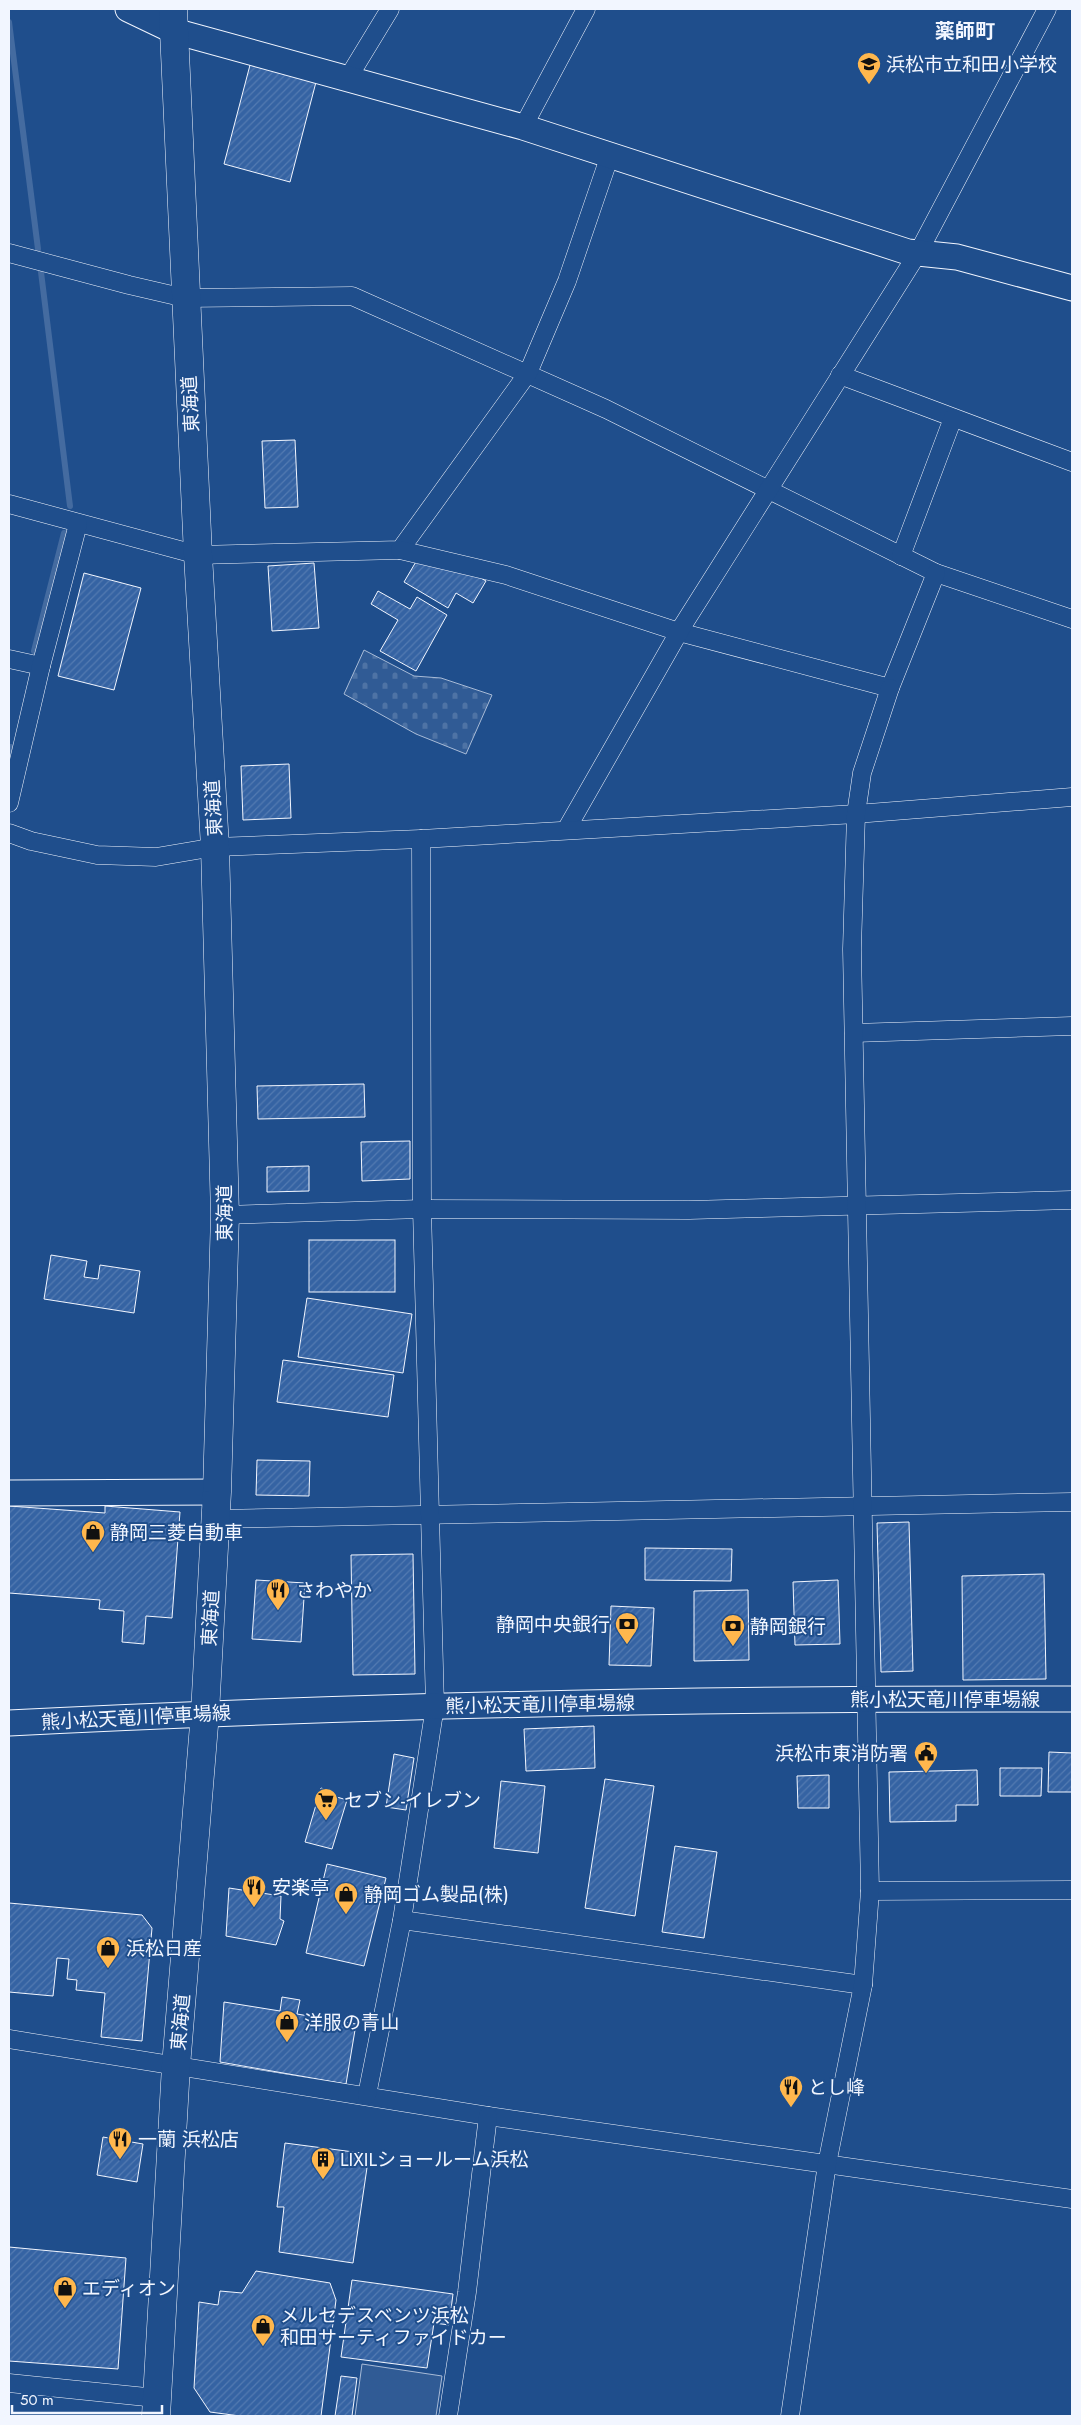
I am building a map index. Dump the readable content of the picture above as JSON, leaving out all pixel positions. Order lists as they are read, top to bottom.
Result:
{
  "streets": {
    "highway": ["東海道"],
    "street": ["熊小松天竜川停車場線"]
  },
  "crossings": [
    ["東海道", "熊小松天竜川停車場線"]
  ],
  "districts": ["薬師町"],
  "places": {
    "school or university": ["浜松市立和田小学校"],
    "shop": [
      "静岡三菱自動車",
      "静岡ゴム製品(株)",
      "浜松日産",
      "洋服の青山",
      "エディオン",
      "メルセデスベンツ浜松 和田サーティファイドカー"
    ],
    "restaurant": [
      "さわやか",
      "安楽亭",
      "とし峰",
      "一蘭 浜松店"
    ],
    "bank": ["静岡中央銀行", "静岡銀行"],
    "public building": ["浜松市東消防署"],
    "supermarket": ["セブン-イレブン"],
    "building": ["LIXILショールーム浜松"]
  },
  "scale_bar": "50 m"
}
